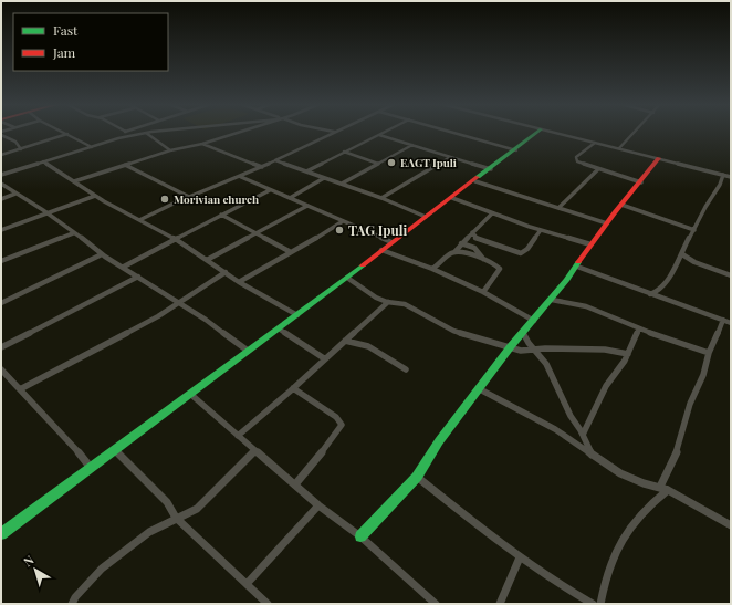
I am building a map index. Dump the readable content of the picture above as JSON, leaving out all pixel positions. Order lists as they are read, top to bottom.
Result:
{
  "places": ["EAGT Ipuli", "Morivian church", "TAG Ipuli"],
  "legend": ["Fast", "Jam"],
  "north": "top left"
}
